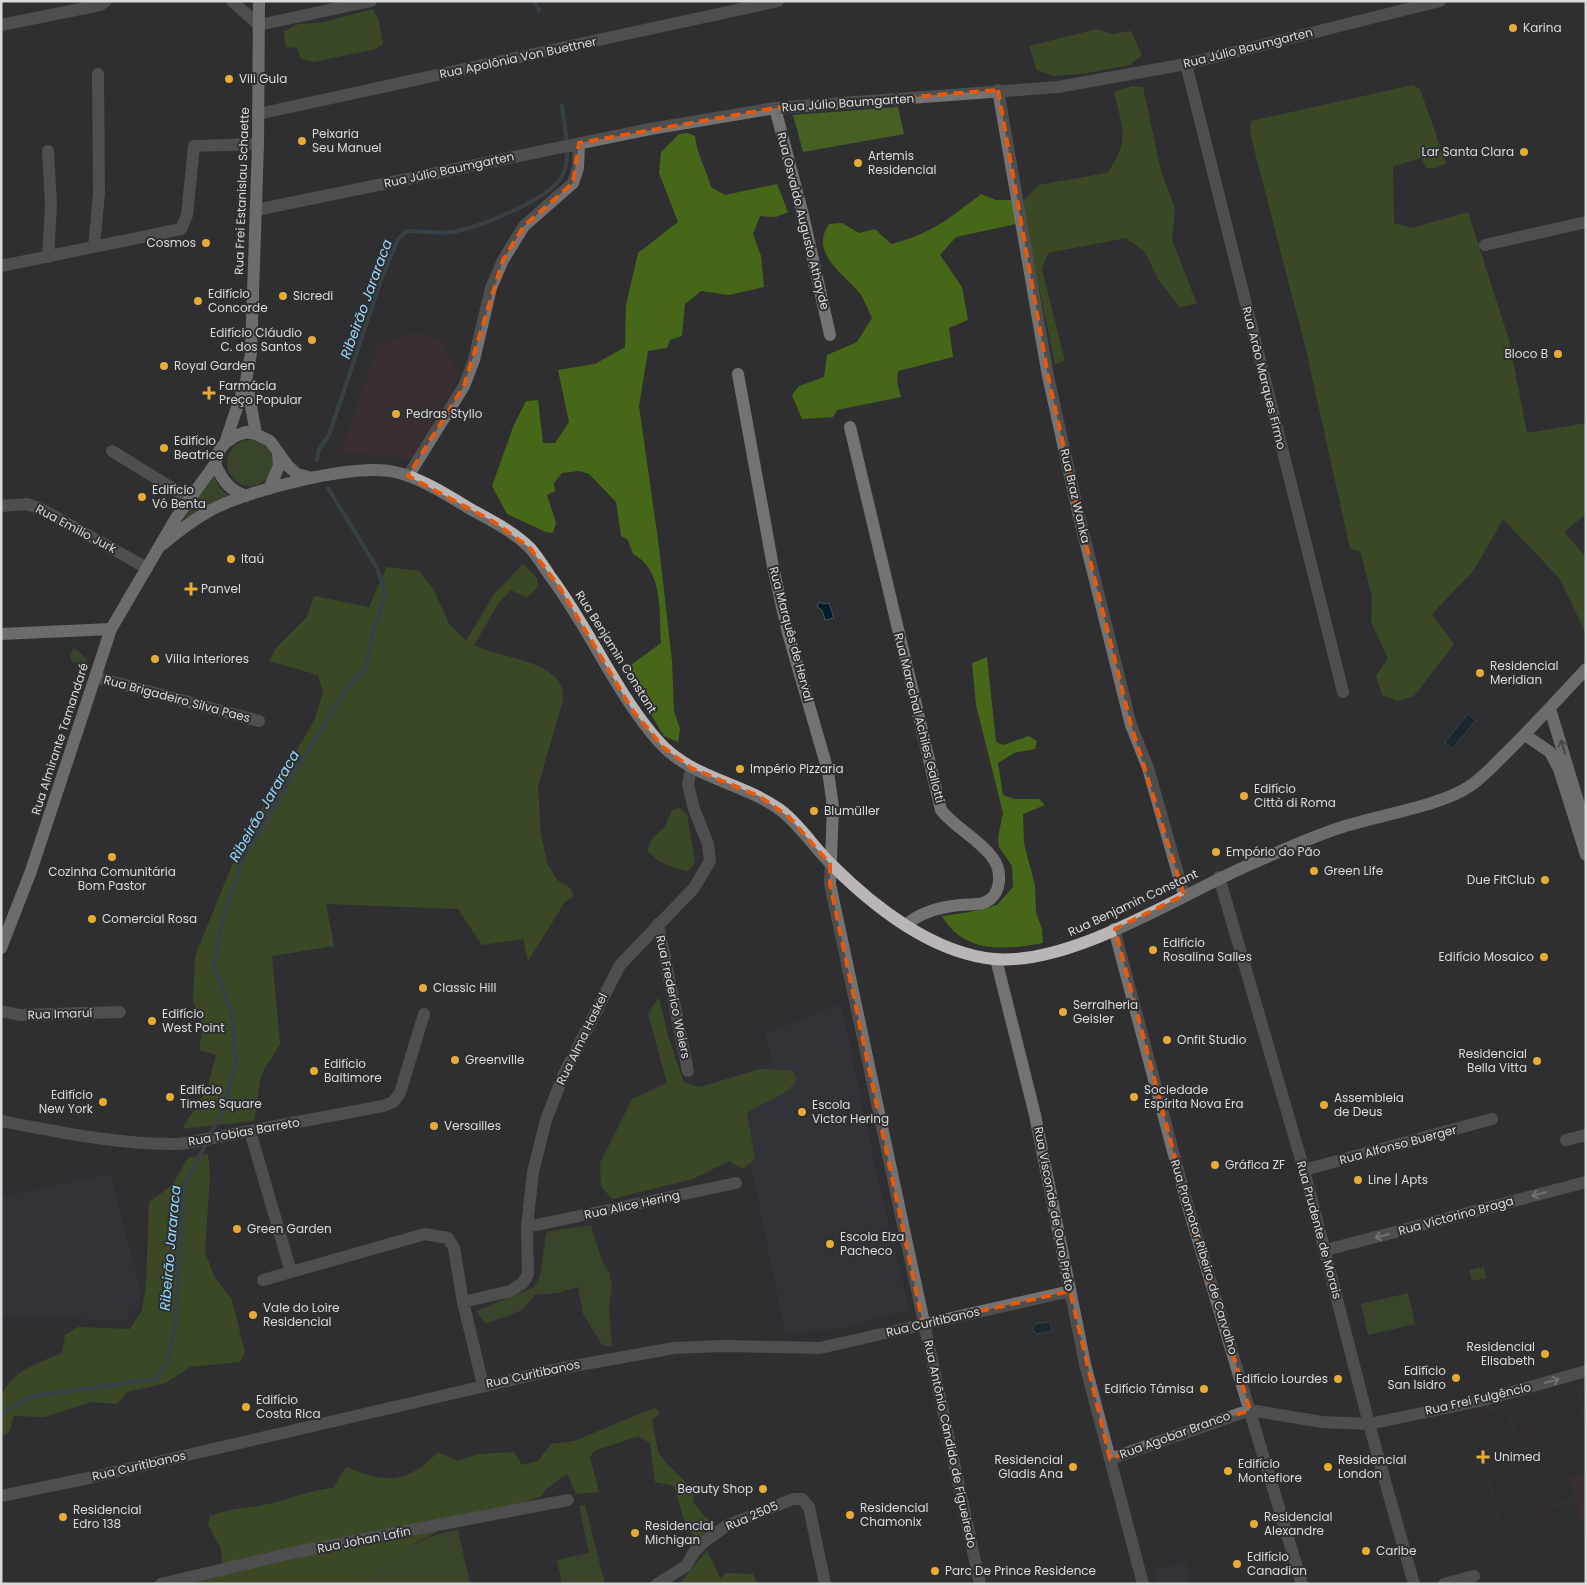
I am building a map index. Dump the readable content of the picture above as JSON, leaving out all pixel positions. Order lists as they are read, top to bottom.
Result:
{
  "streets": {
    "main road": ["Rua Frei Estanislau Schaette", "Rua Benjamin Constant", "Rua Almirante Tamandaré"],
    "street": [
      "Rua Júlio Baumgarten",
      "Rua Apolônia Von Buettner",
      "Rua Osvaldo Augusto Athayde",
      "Rua Arão Marques Firmo",
      "Rua Braz Wanka",
      "Rua Emílio Jurk",
      "Rua Marquês de Herval",
      "Rua Brigadeiro Silva Paes",
      "Rua Marechal Achiles Gallotti",
      "Rua Frederico Weiers",
      "Rua Imaruí",
      "Rua Alma Haskel",
      "Rua Tobias Barreto",
      "Rua Alfonso Buerger",
      "Rua Alice Hering",
      "Rua Visconde de Ouro Preto",
      "Rua Victorino Braga",
      "Rua Prudente de Morais",
      "Rua Promotor Ribeiro de Carvalho",
      "Rua Curitibanos",
      "Rua Frei Fulgêncio",
      "Rua Agobar Branco",
      "Rua Antônio Cândido de Figueiredo",
      "Rua 2505",
      "Rua Johan Lafin"
    ]
  },
  "crossings": [
    ["Rua Júlio Baumgarten", "Rua Frei Estanislau Schaette"],
    ["Rua Júlio Baumgarten", "Rua Osvaldo Augusto Athayde"],
    ["Rua Júlio Baumgarten", "Rua Arão Marques Firmo"],
    ["Rua Júlio Baumgarten", "Rua Braz Wanka"],
    ["Rua Apolônia Von Buettner", "Rua Frei Estanislau Schaette"],
    ["Rua Frei Estanislau Schaette", "Rua Benjamin Constant"],
    ["Rua Frei Estanislau Schaette", "Rua Almirante Tamandaré"],
    ["Rua Braz Wanka", "Rua Benjamin Constant"],
    ["Rua Emílio Jurk", "Rua Almirante Tamandaré"],
    ["Rua Marquês de Herval", "Rua Benjamin Constant"],
    ["Rua Marquês de Herval", "Rua Antônio Cândido de Figueiredo"],
    ["Rua Benjamin Constant", "Rua Marechal Achiles Gallotti"],
    ["Rua Benjamin Constant", "Rua Almirante Tamandaré"],
    ["Rua Benjamin Constant", "Rua Alma Haskel"],
    ["Rua Benjamin Constant", "Rua Visconde de Ouro Preto"],
    ["Rua Benjamin Constant", "Rua Prudente de Morais"],
    ["Rua Benjamin Constant", "Rua Promotor Ribeiro de Carvalho"],
    ["Rua Benjamin Constant", "Rua Antônio Cândido de Figueiredo"],
    ["Rua Brigadeiro Silva Paes", "Rua Almirante Tamandaré"],
    ["Rua Frederico Weiers", "Rua Alma Haskel"],
    ["Rua Alma Haskel", "Rua Alice Hering"],
    ["Rua Alfonso Buerger", "Rua Prudente de Morais"],
    ["Rua Visconde de Ouro Preto", "Rua Curitibanos"],
    ["Rua Visconde de Ouro Preto", "Rua Agobar Branco"],
    ["Rua Victorino Braga", "Rua Prudente de Morais"],
    ["Rua Prudente de Morais", "Rua Frei Fulgêncio"],
    ["Rua Promotor Ribeiro de Carvalho", "Rua Frei Fulgêncio"],
    ["Rua Promotor Ribeiro de Carvalho", "Rua Agobar Branco"],
    ["Rua Curitibanos", "Rua Antônio Cândido de Figueiredo"],
    ["Rua Frei Fulgêncio", "Rua Agobar Branco"]
  ],
  "one_way": ["Rua Victorino Braga", "Rua Frei Fulgêncio"],
  "water": ["Ribeirão Jararaca"],
  "places": {
    "other": [
      "Karina",
      "Vili Gula",
      "Peixaria Seu Manuel",
      "Lar Santa Clara",
      "Artemis Residencial",
      "Cosmos",
      "Sicredi",
      "Edifício Concorde",
      "Edifício Cláudio C. dos Santos",
      "Bloco B",
      "Royal Garden",
      "Pedras Styllo",
      "Edifício Beatrice",
      "Edifício Vó Benta",
      "Itaú",
      "Villa Interiores",
      "Residencial Meridian",
      "Império Pizzaria",
      "Edifício Città di Roma",
      "Blumüller",
      "Empório do Pão",
      "Cozinha Comunitária Bom Pastor",
      "Green Life",
      "Due FitClub",
      "Comercial Rosa",
      "Edifício Rosalina Salles",
      "Edifício Mosaico",
      "Classic Hill",
      "Serralheria Geisler",
      "Edifício West Point",
      "Onfit Studio",
      "Greenville",
      "Residencial Bella Vitta",
      "Edifício Baltimore",
      "Edifício Times Square",
      "Sociedade Espírita Nova Era",
      "Edifício New York",
      "Assembleia de Deus",
      "Escola Victor Hering",
      "Versailles",
      "Gráfica ZF",
      "Line | Apts",
      "Green Garden",
      "Escola Elza Pacheco",
      "Vale do Loire Residencial",
      "Residencial Elisabeth",
      "Edifício San Isidro",
      "Edifício Lourdes",
      "Edifício Tâmisa",
      "Edifício Costa Rica",
      "Residencial Gladis Ana",
      "Residencial London",
      "Edifício Montefiore",
      "Beauty Shop",
      "Residencial Chamonix",
      "Residencial Edro 138",
      "Residencial Alexandre",
      "Residencial Michigan",
      "Caribe",
      "Edifício Canadian",
      "Parc De Prince Residence"
    ],
    "health": ["Farmácia Preço Popular", "Panvel", "Unimed"]
  }
}
